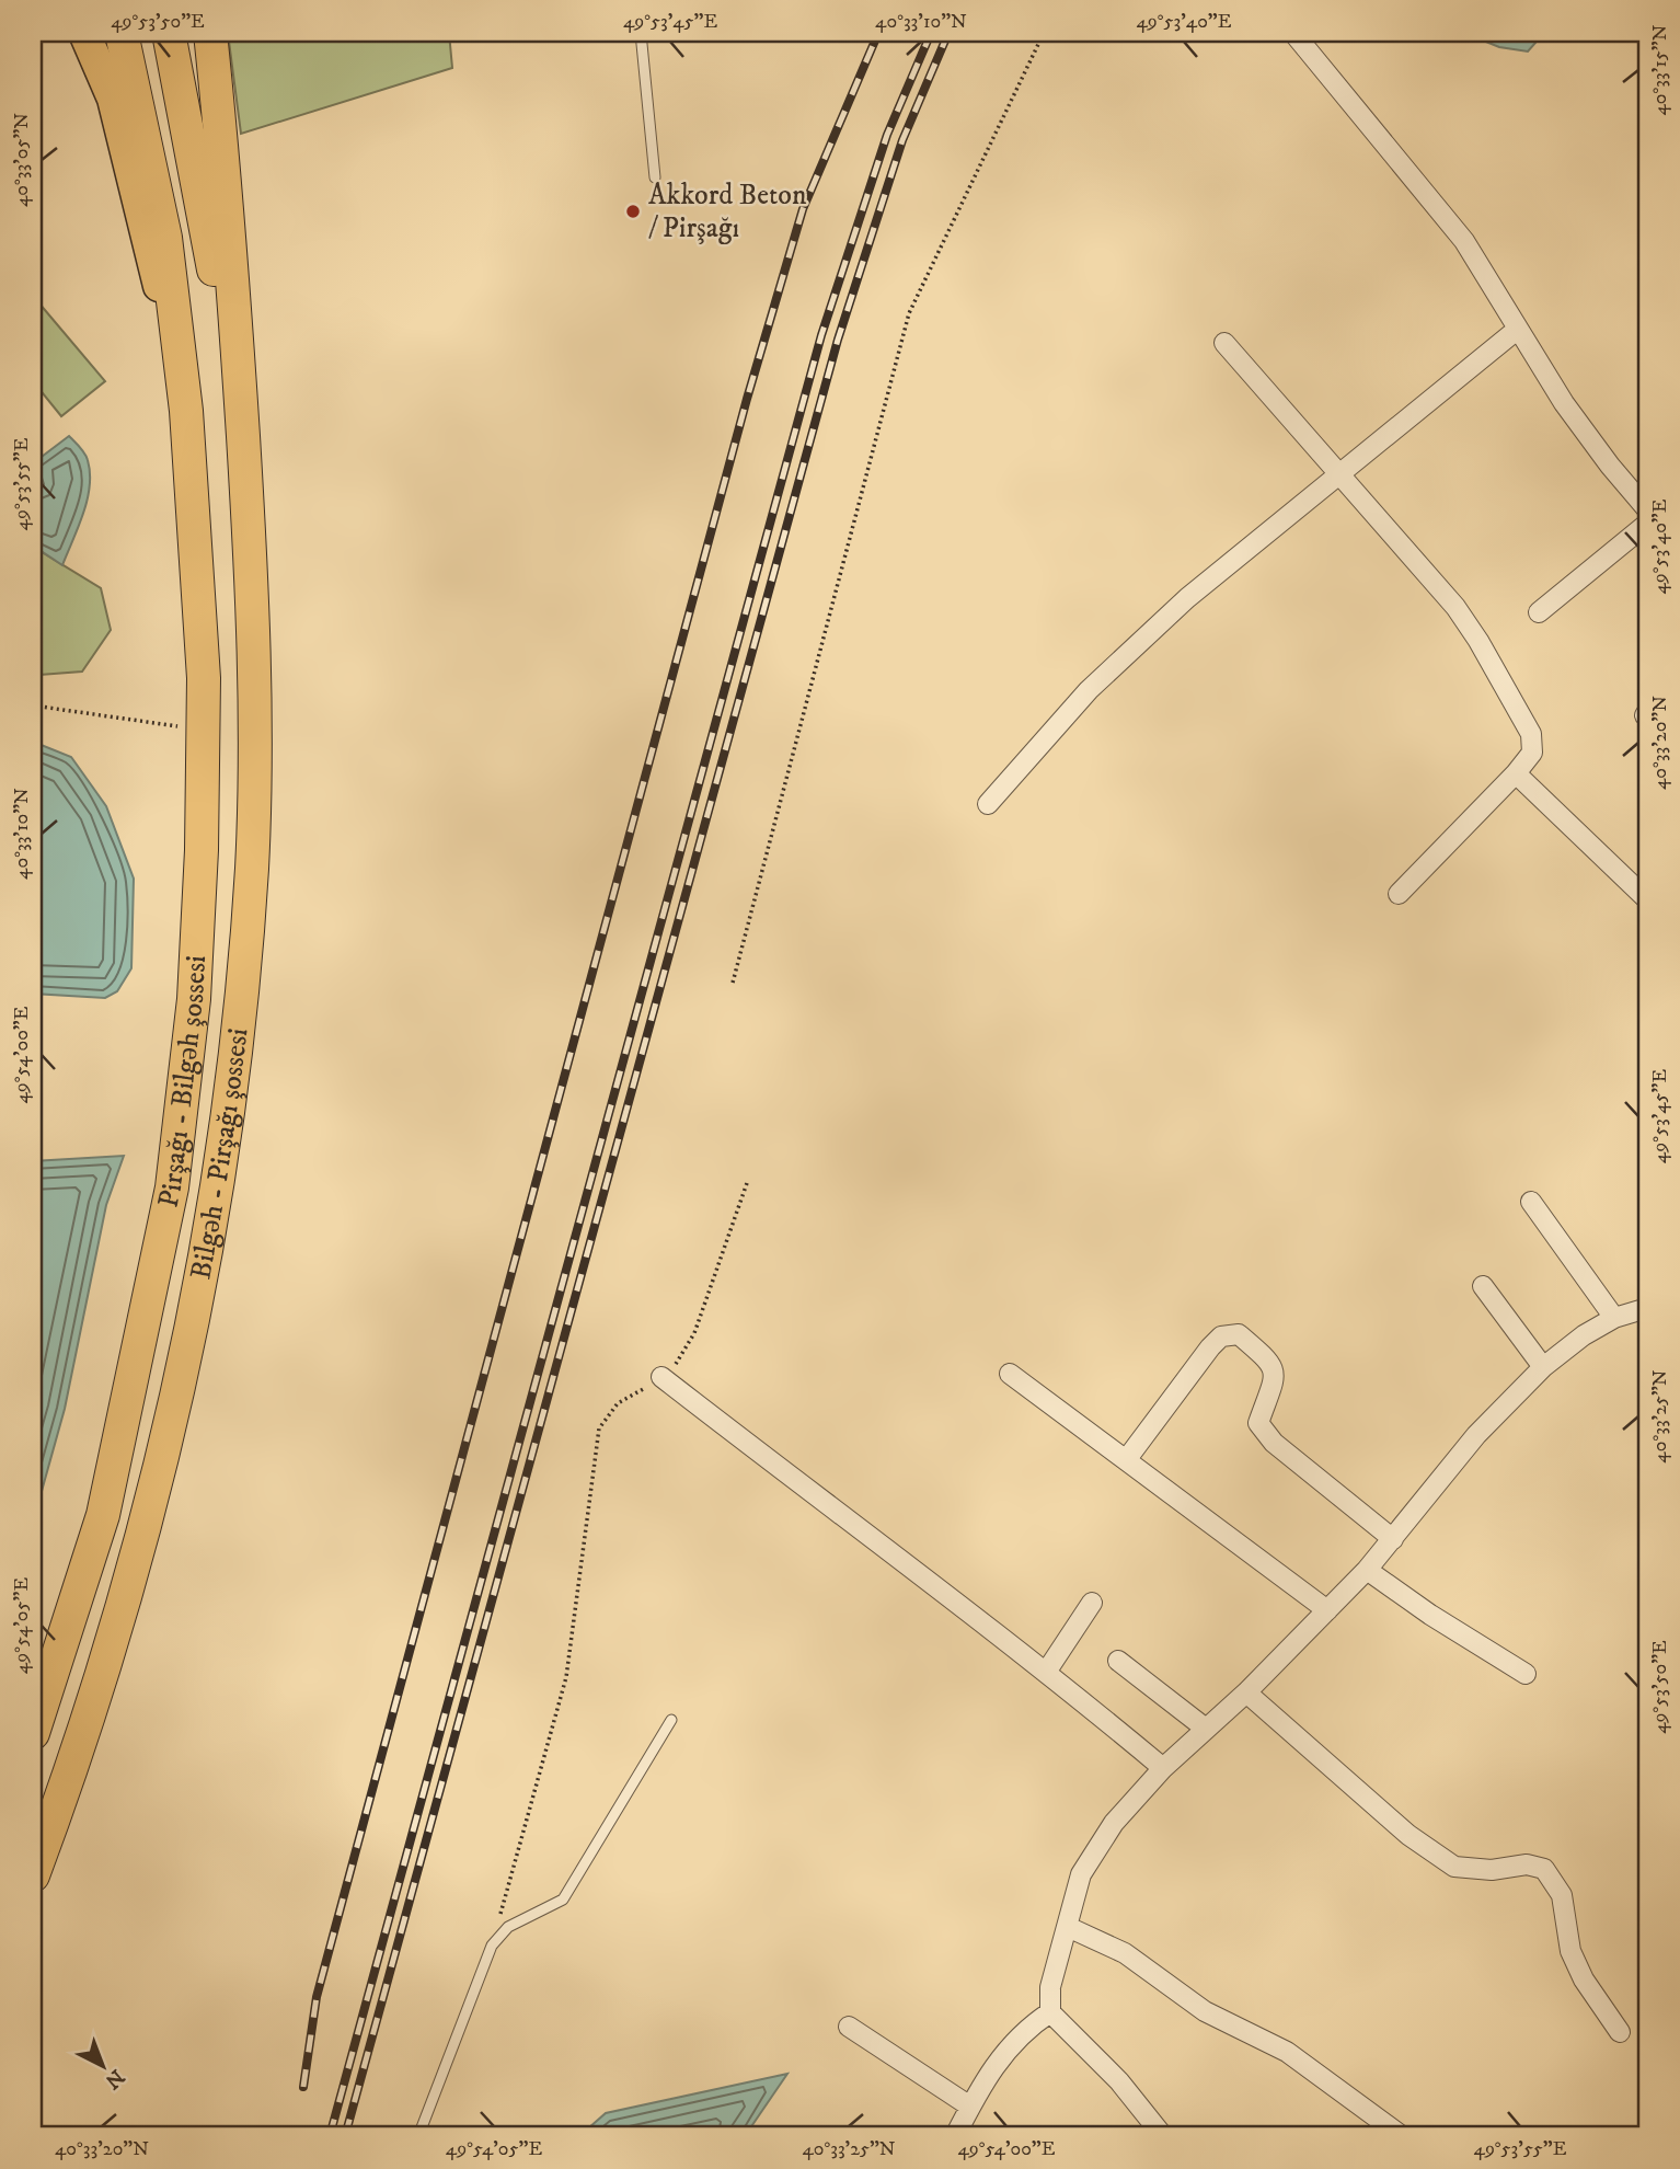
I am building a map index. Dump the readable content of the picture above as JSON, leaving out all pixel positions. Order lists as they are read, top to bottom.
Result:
{
  "streets": {
    "highway": ["Pirşağı - Bilgəh şossesi", "Bilgəh - Pirşağı şossesi"]
  },
  "places": ["Akkord Beton / Pirşağı"],
  "north": "bottom right",
  "coordinates": [
    "49°53'50\"E",
    "49°53'45\"E",
    "40°33'10\"N",
    "49°53'40\"E",
    "40°33'15\"N",
    "40°33'05\"N",
    "49°53'55\"E",
    "40°33'20\"N",
    "49°54'00\"E",
    "40°33'25\"N",
    "49°54'05\"E"
  ]
}
